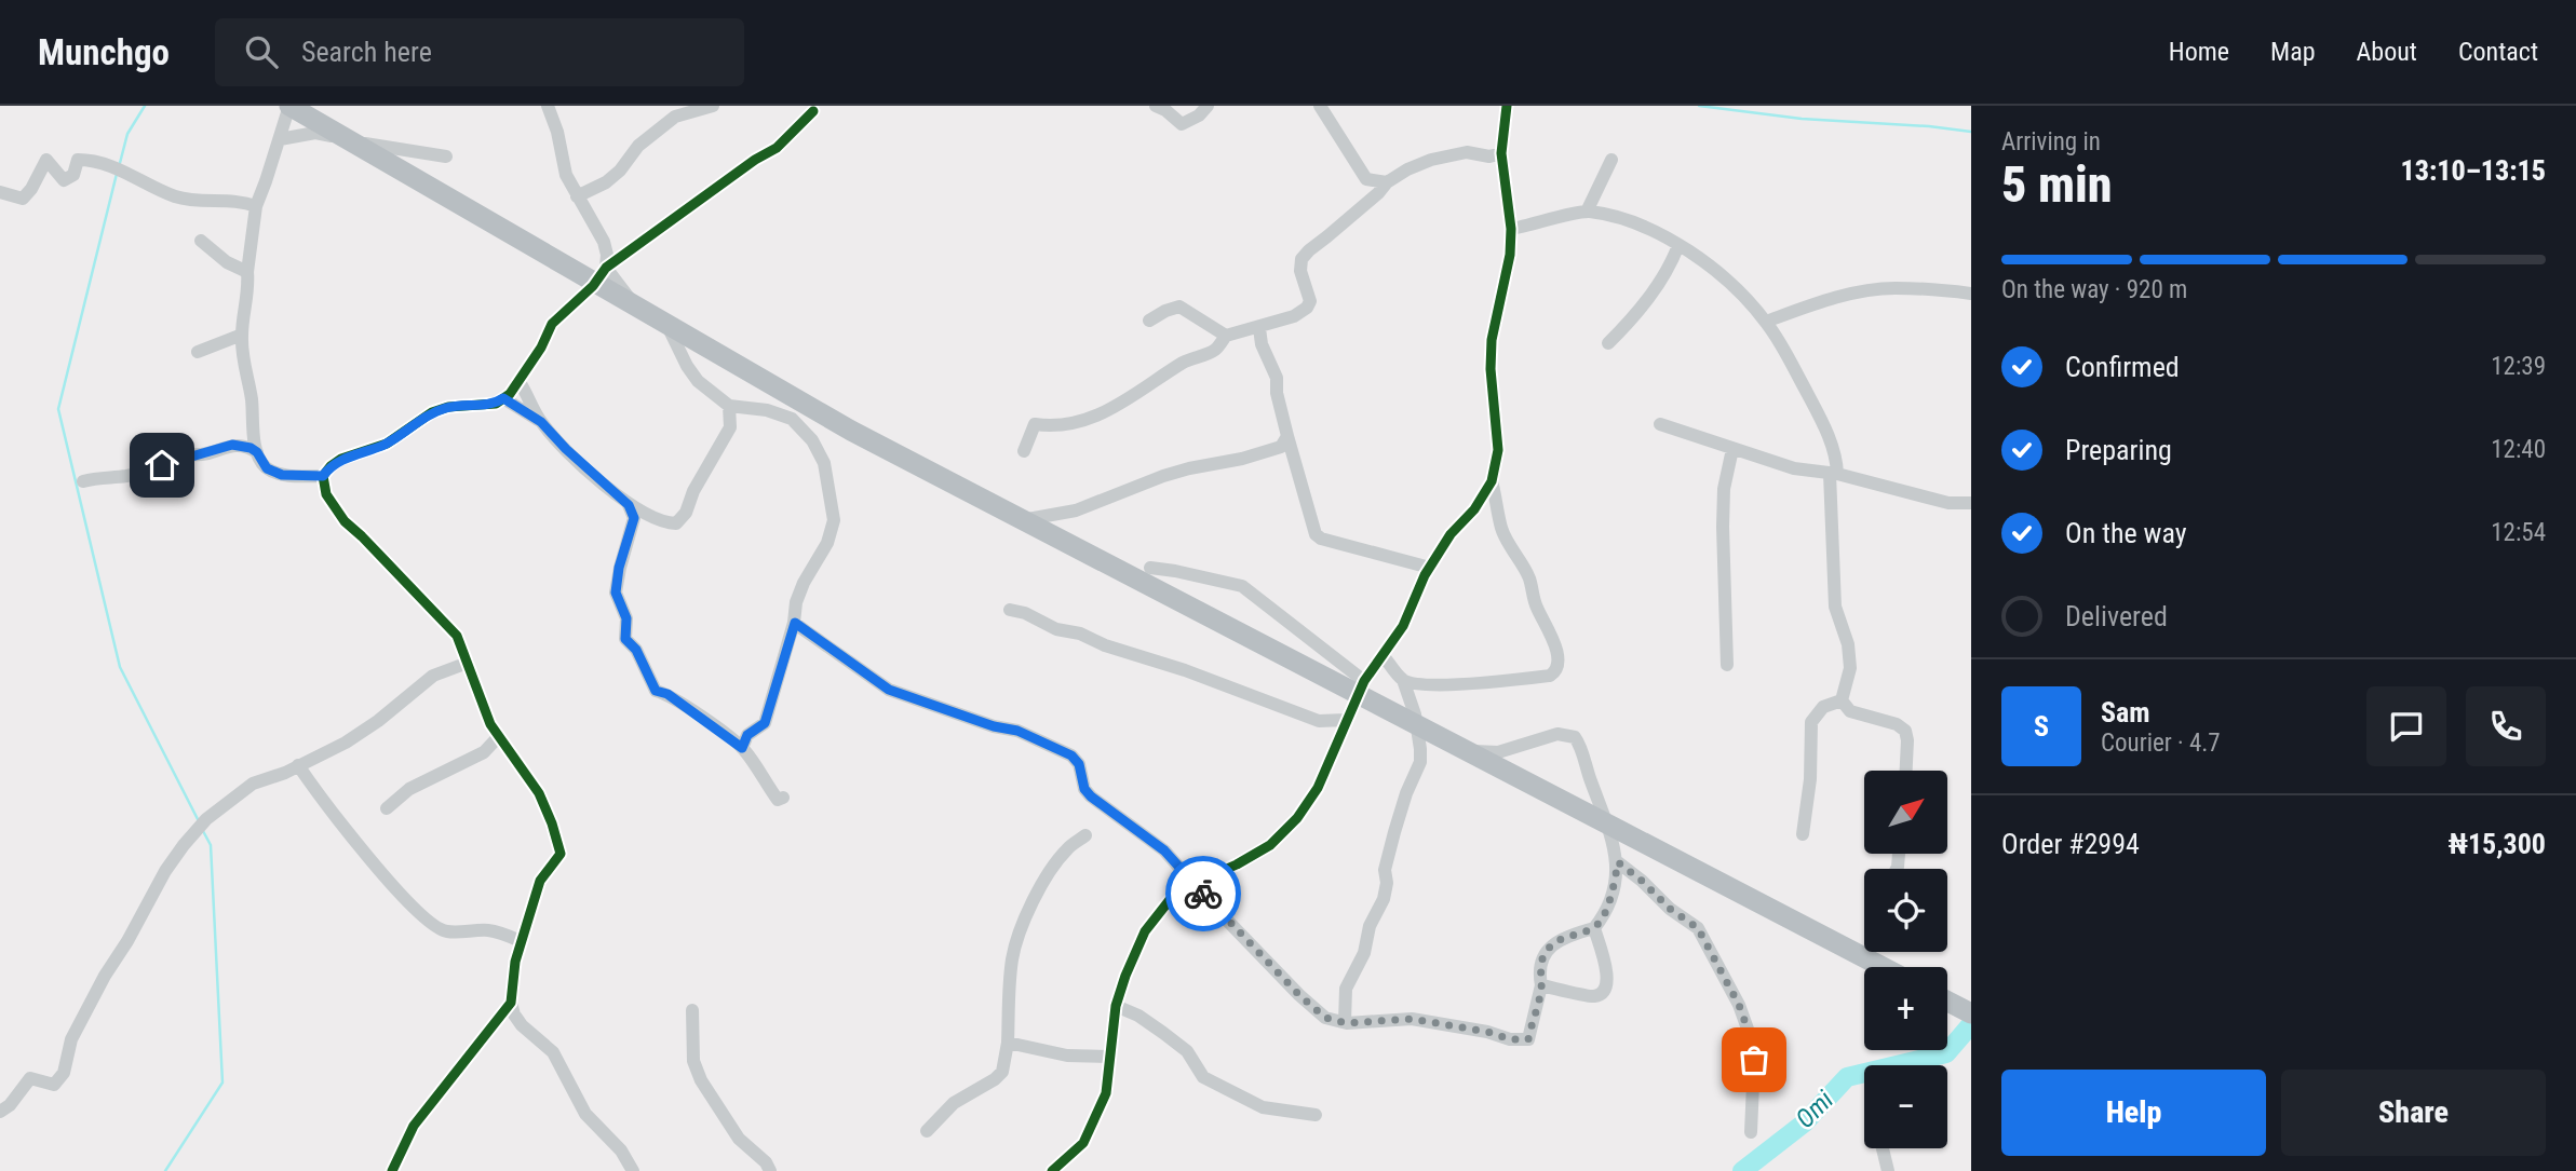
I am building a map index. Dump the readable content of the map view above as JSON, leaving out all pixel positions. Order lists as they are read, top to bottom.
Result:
{
  "water": ["Omi"],
  "north": "top right",
  "page": {
    "header": "Munchgo",
    "search": "Search here",
    "nav": [
      "Home",
      "Map",
      "About",
      "Contact"
    ],
    "heading": ["5 min", "Arriving in", "13:10–13:15"],
    "panel": [
      "Sam",
      "Courier · 4.7",
      "Order #2994",
      "₦15,300"
    ],
    "bar": "On the way · 920 m",
    "list": [
      ["Confirmed", "12:39"],
      ["Preparing", "12:40"],
      ["On the way", "12:54"],
      "Delivered"
    ],
    "round": "S",
    "map_buttons": ["+", "−"],
    "buttons": ["Help", "Share"]
  }
}
